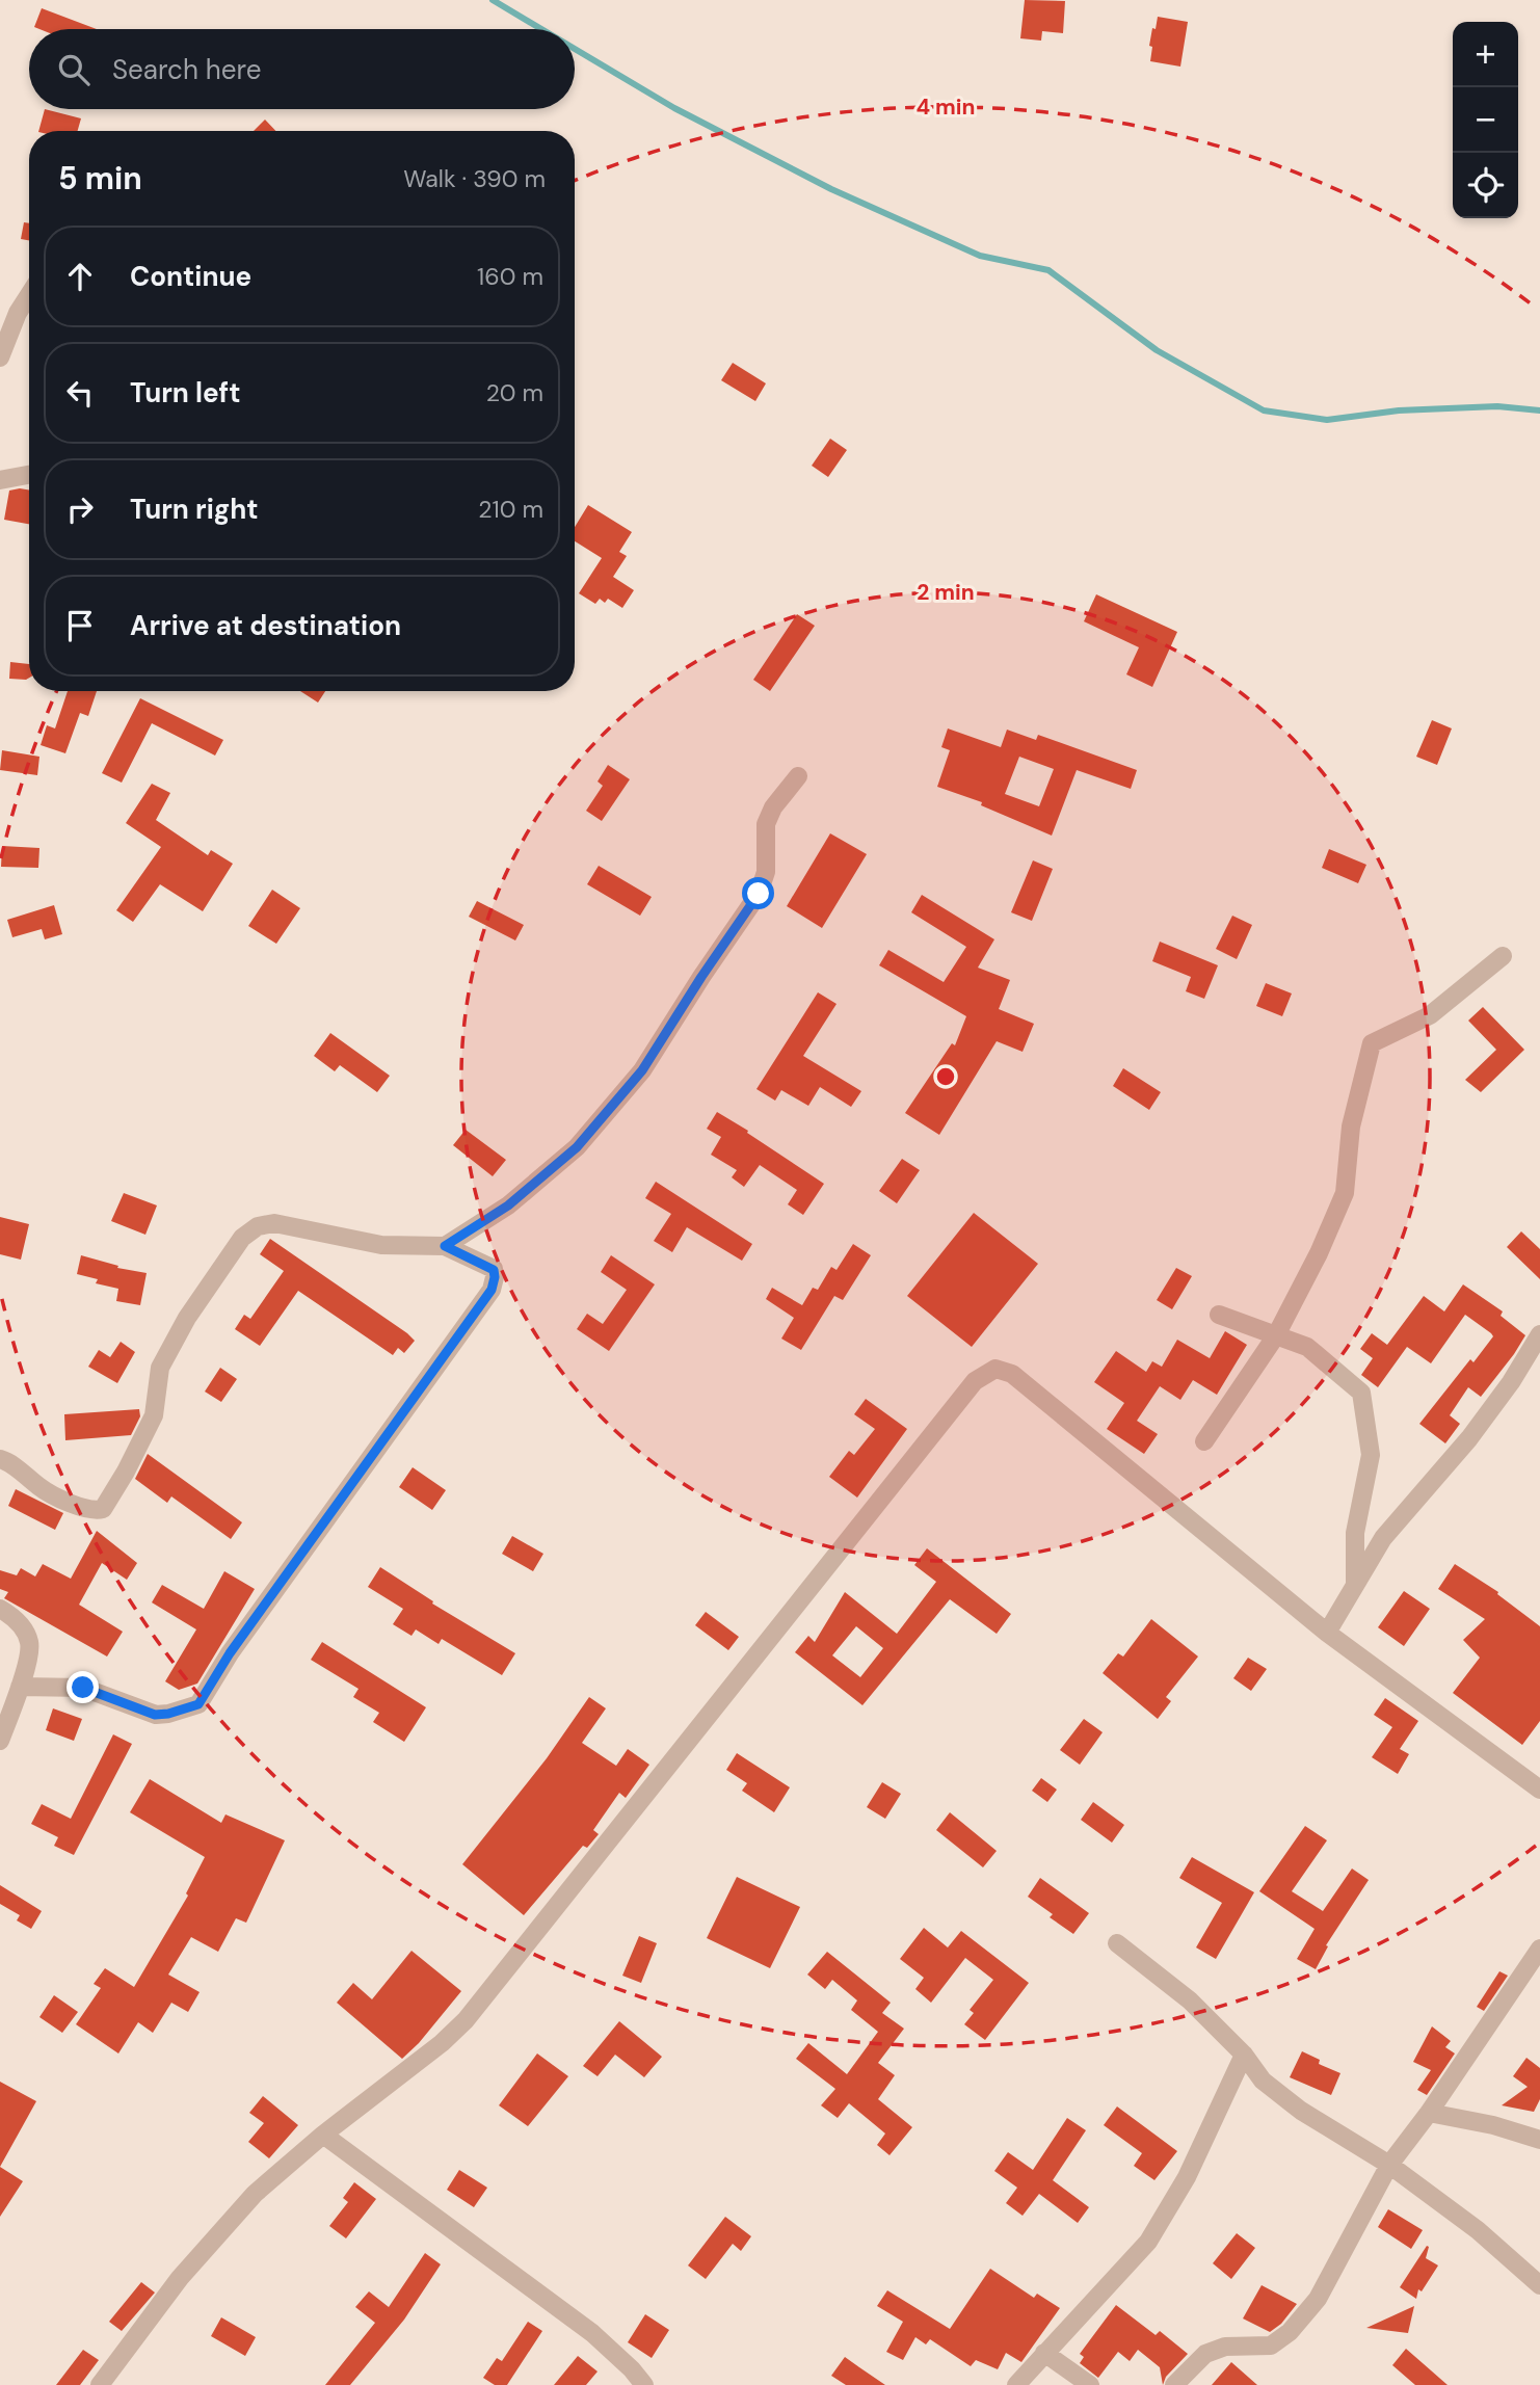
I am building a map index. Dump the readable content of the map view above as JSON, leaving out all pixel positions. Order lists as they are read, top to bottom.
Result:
{
  "page": {
    "map_buttons": ["+", "−"],
    "search": "Search here",
    "heading": ["5 min", "Walk · 390 m"],
    "list": [
      ["Continue", "160 m"],
      ["Turn left", "20 m"],
      ["Turn right", "210 m"],
      "Arrive at destination"
    ]
  },
  "rings": ["4 min", "2 min"]
}
